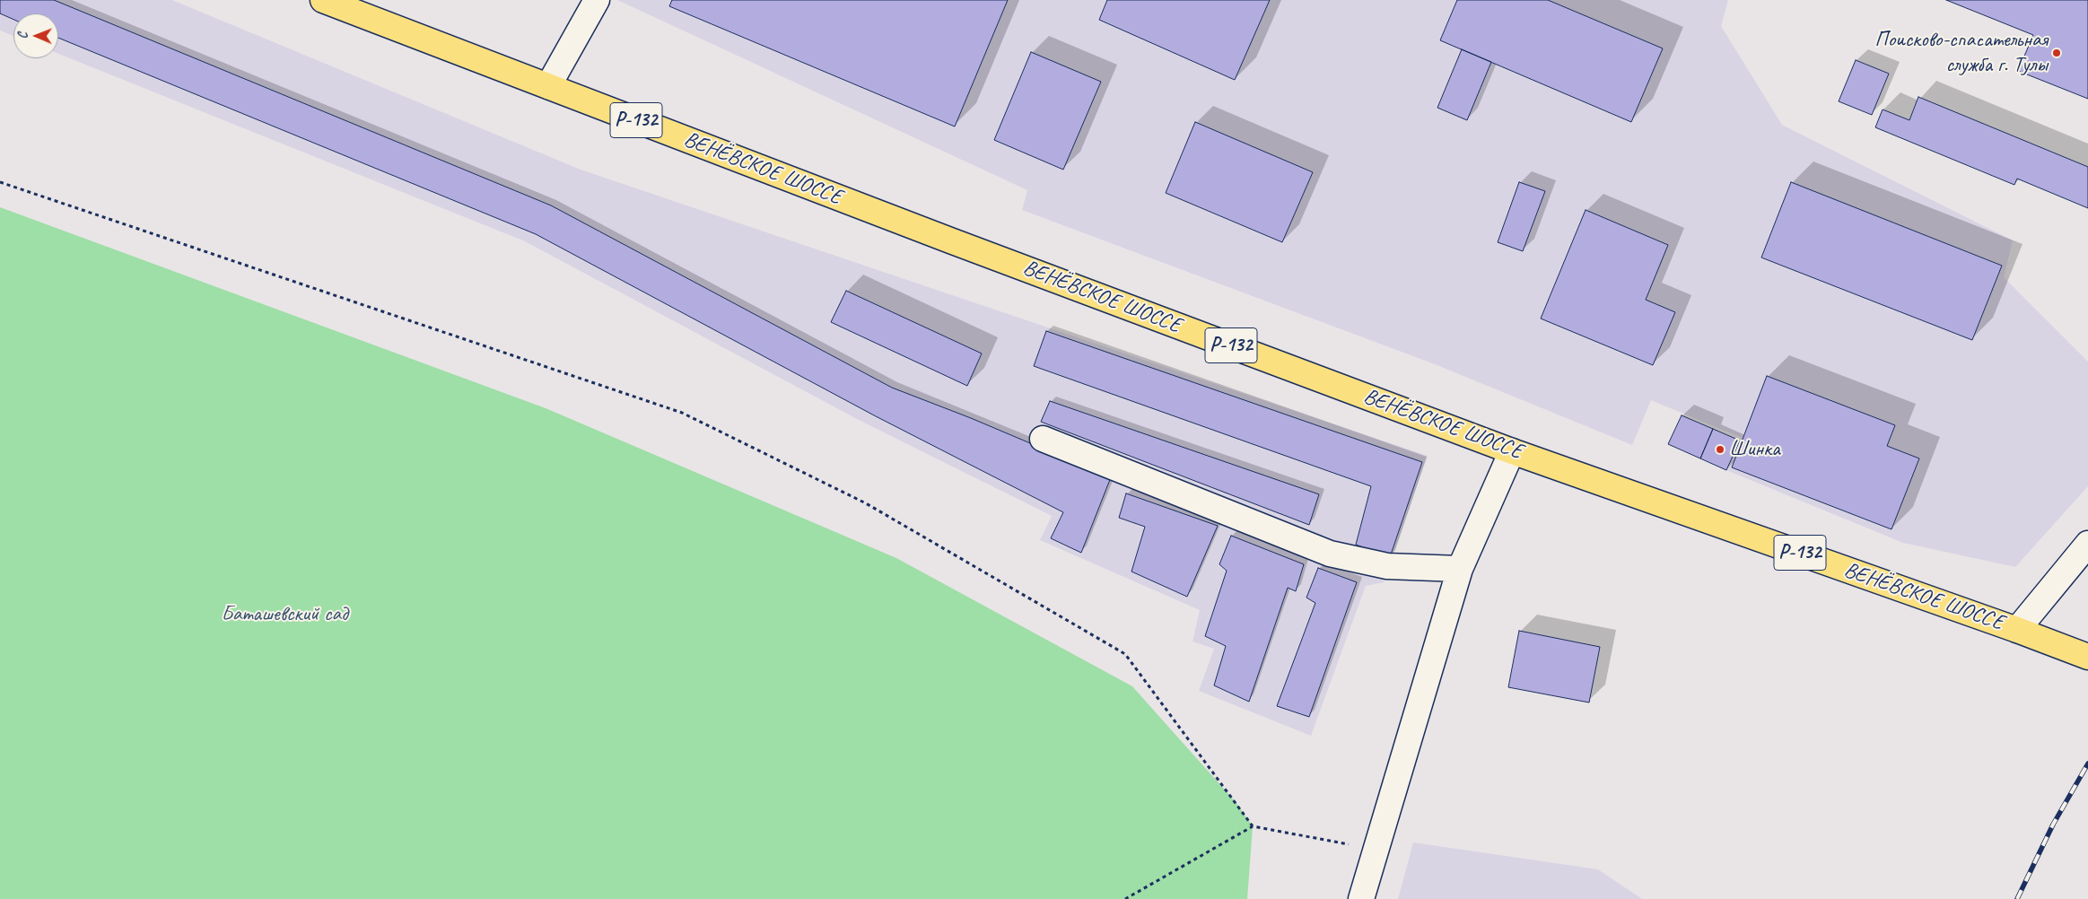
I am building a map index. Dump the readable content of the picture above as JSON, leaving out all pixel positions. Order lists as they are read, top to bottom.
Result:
{
  "streets": {
    "main road": ["Р-132", "ВЕНЁВСКОЕ ШОССЕ"]
  },
  "parks": ["Баташевский сад"],
  "places": ["Поисково-спасательная служба г. Тулы", "Шинка"],
  "north": "left"
}
